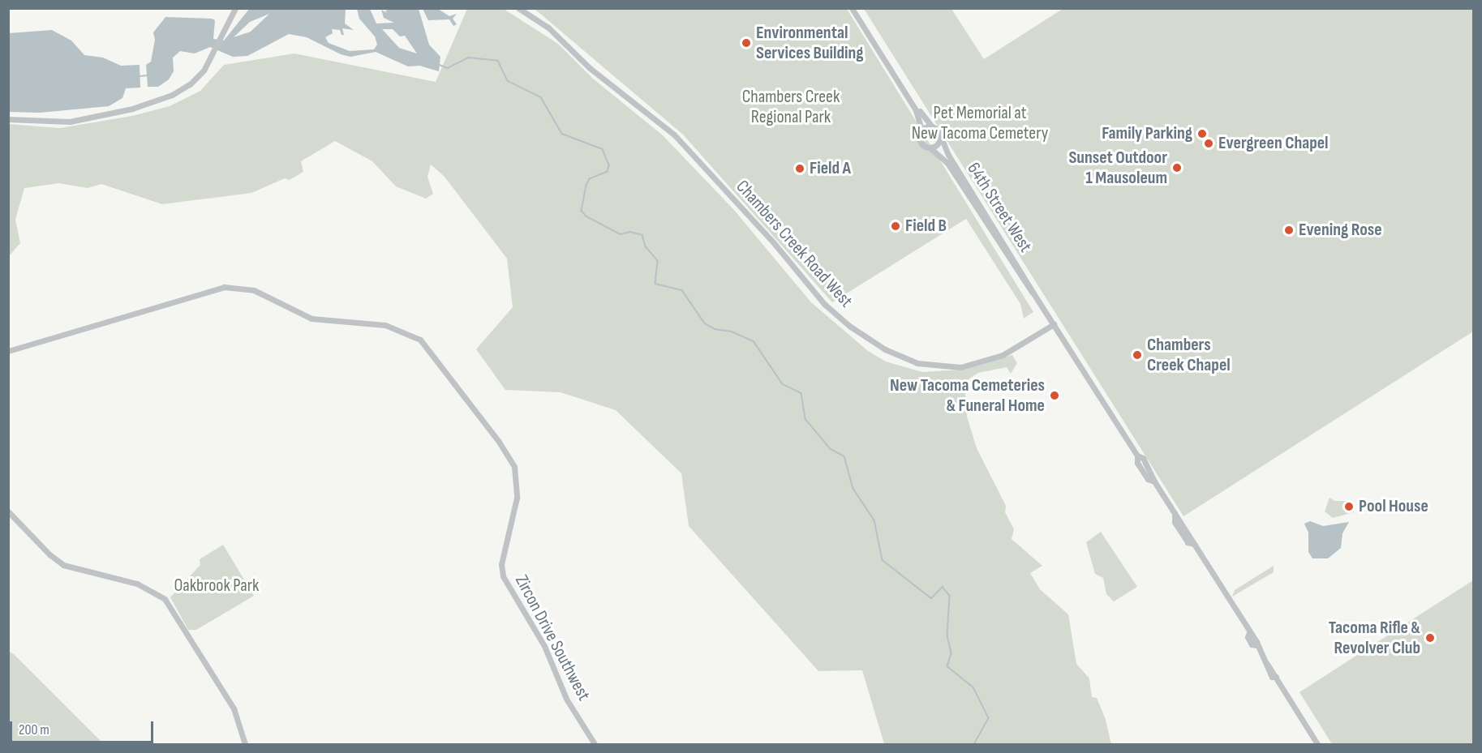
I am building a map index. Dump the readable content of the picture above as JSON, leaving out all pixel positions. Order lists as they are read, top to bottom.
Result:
{
  "streets": {
    "street": ["64th Street West", "Chambers Creek Road West", "Zircon Drive Southwest"]
  },
  "crossings": [
    ["64th Street West", "Chambers Creek Road West"]
  ],
  "parks": ["Chambers Creek Regional Park", "Pet Memorial at New Tacoma Cemetery", "Oakbrook Park"],
  "places": [
    "Environmental Services Building",
    "Family Parking",
    "Evergreen Chapel",
    "Sunset Outdoor 1 Mausoleum",
    "Field A",
    "Field B",
    "Evening Rose",
    "Chambers Creek Chapel",
    "New Tacoma Cemeteries & Funeral Home",
    "Pool House",
    "Tacoma Rifle & Revolver Club"
  ],
  "scale_bar": "200 m"
}
